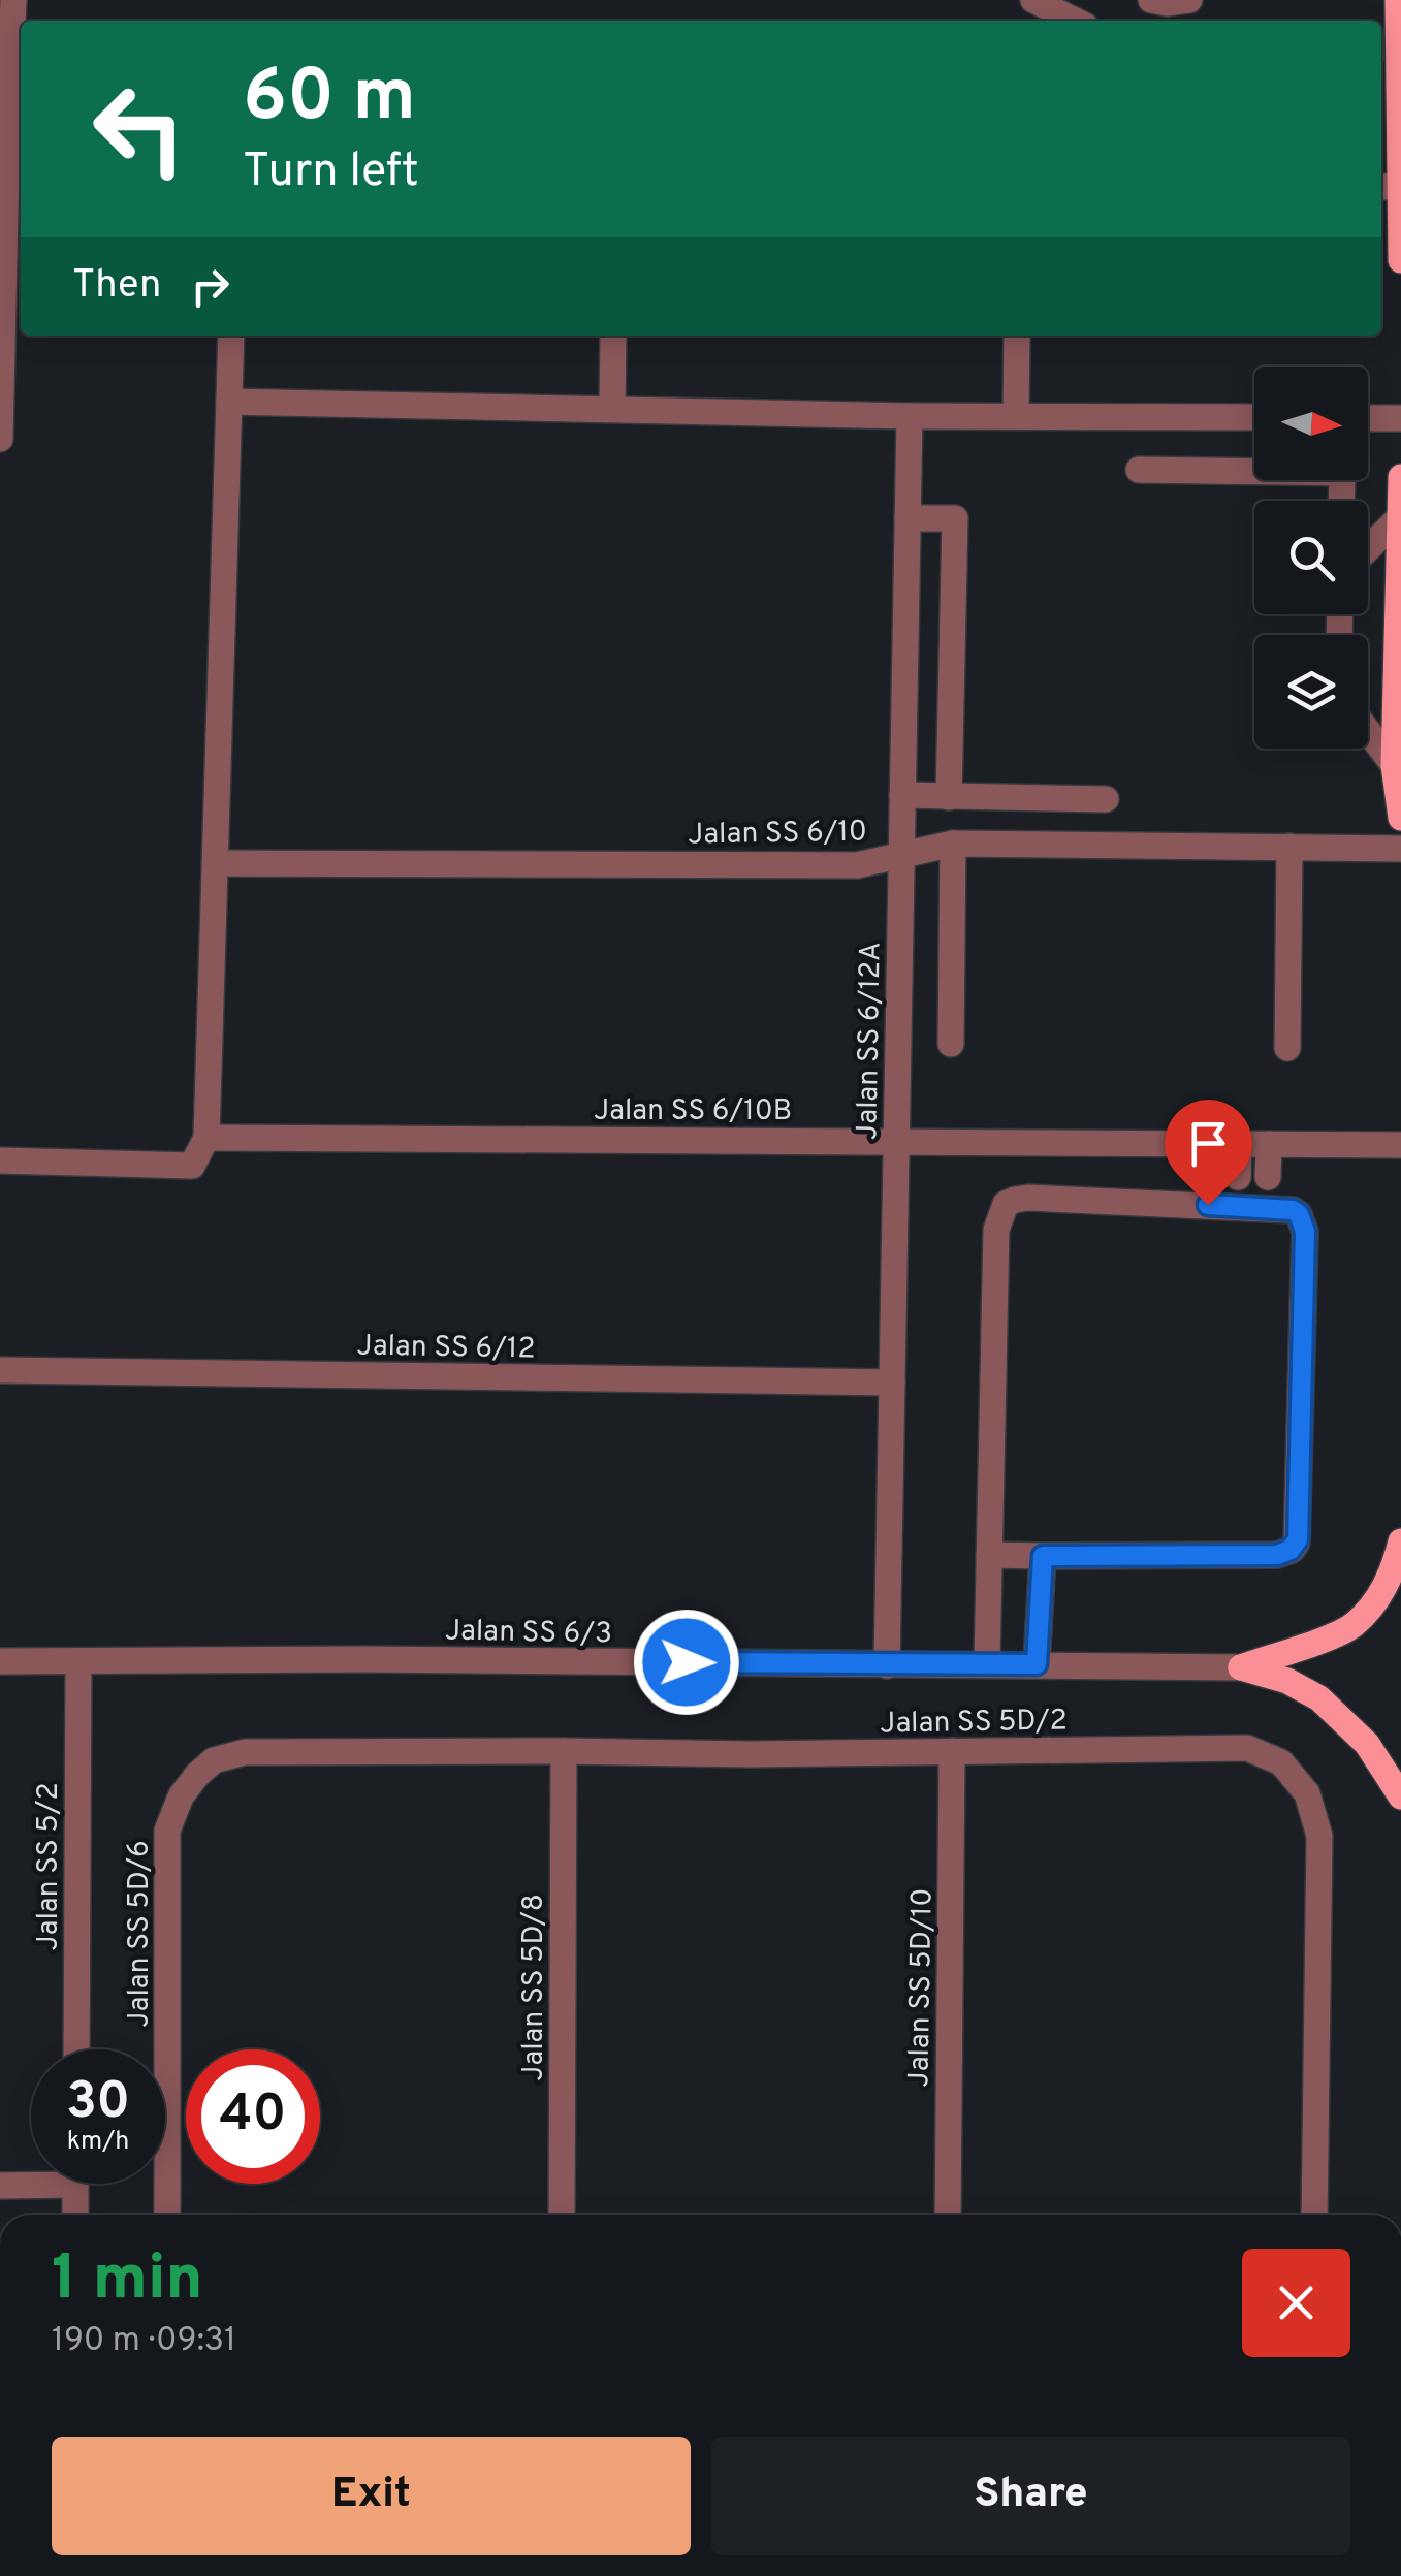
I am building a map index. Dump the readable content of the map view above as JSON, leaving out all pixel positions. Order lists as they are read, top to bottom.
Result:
{
  "streets": {
    "street": [
      "Jalan SS 6/10",
      "Jalan SS 6/12A",
      "Jalan SS 6/10B",
      "Jalan SS 6/12",
      "Jalan SS 6/3",
      "Jalan SS 5D/2",
      "Jalan SS 5/2",
      "Jalan SS 5D/6",
      "Jalan SS 5D/8",
      "Jalan SS 5D/10"
    ]
  },
  "crossings": [
    ["Jalan SS 6/10", "Jalan SS 6/12A"],
    ["Jalan SS 6/12A", "Jalan SS 6/10B"],
    ["Jalan SS 6/12A", "Jalan SS 6/12"],
    ["Jalan SS 6/12A", "Jalan SS 6/3"],
    ["Jalan SS 6/3", "Jalan SS 5/2"],
    ["Jalan SS 5D/2", "Jalan SS 5D/6"],
    ["Jalan SS 5D/2", "Jalan SS 5D/8"],
    ["Jalan SS 5D/2", "Jalan SS 5D/10"]
  ],
  "north": "right",
  "page": {
    "turn": ["60 m", "Turn left"],
    "then": "Then",
    "speed": "30 km/h",
    "limit": "40",
    "heading": ["1 min", "190 m · 09:31"],
    "buttons": ["Exit", "Share"]
  }
}
